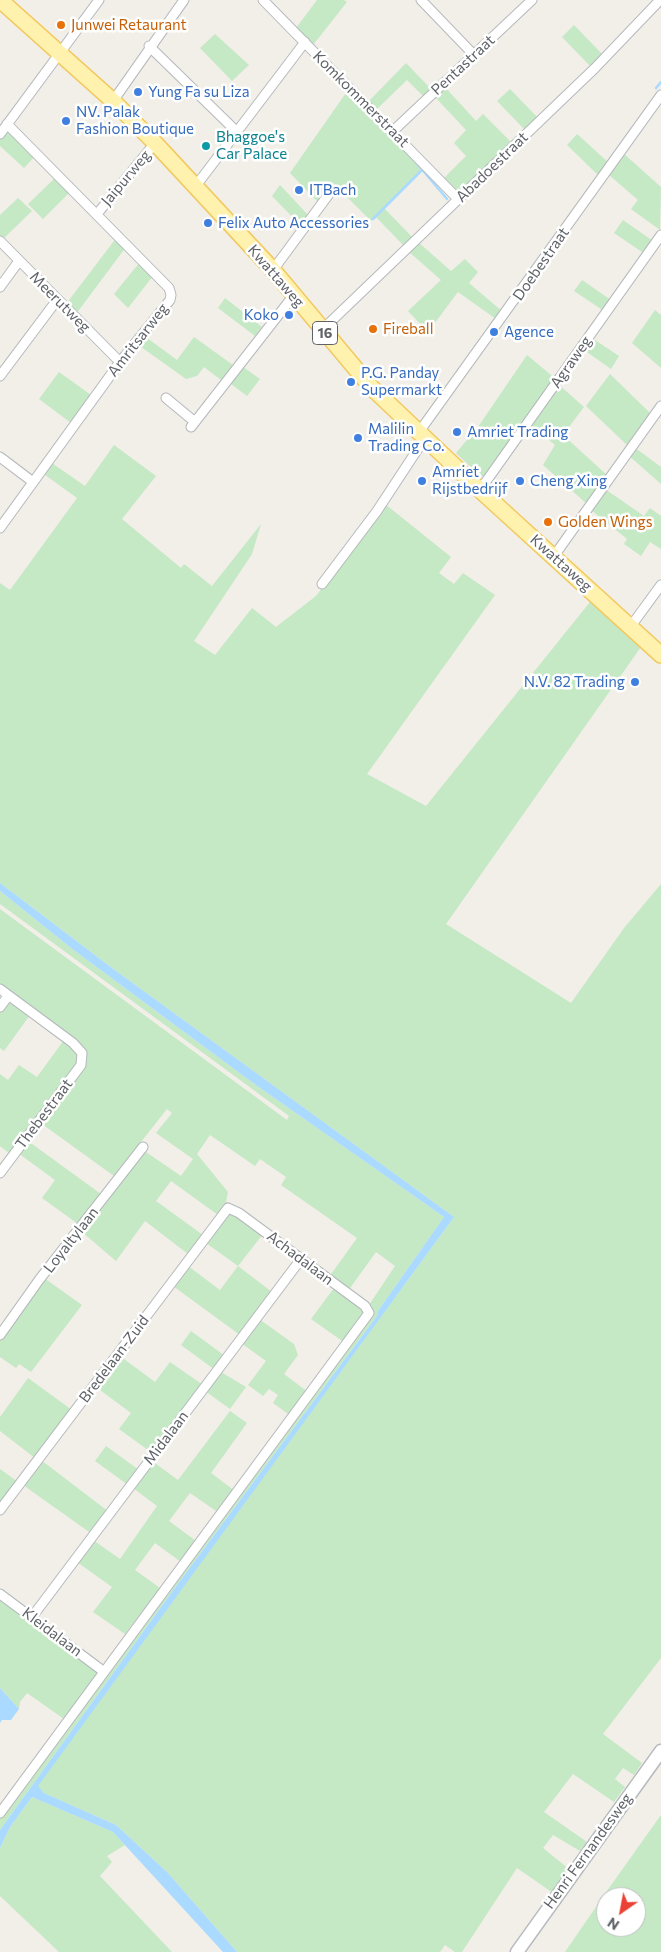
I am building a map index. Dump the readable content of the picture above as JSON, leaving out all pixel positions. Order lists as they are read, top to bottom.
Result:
{
  "streets": {
    "main road": ["Kwattaweg", "16"],
    "street": [
      "Pentastraat",
      "Komkommerstraat",
      "Abadoestraat",
      "Jaipurweg",
      "Doebestraat",
      "Meerutweg",
      "Amritsarweg",
      "Agraweg",
      "Thebestraat",
      "Loyaltylaan",
      "Achadalaan",
      "Bredelaan-Zuid",
      "Midalaan",
      "Kleidalaan",
      "Henri Fernandesweg"
    ]
  },
  "crossings": [
    ["Pentastraat", "Komkommerstraat"],
    ["Komkommerstraat", "Abadoestraat"],
    ["Abadoestraat", "Kwattaweg"],
    ["Jaipurweg", "Kwattaweg"],
    ["Jaipurweg", "Amritsarweg"],
    ["Doebestraat", "Kwattaweg"],
    ["Kwattaweg", "Agraweg"],
    ["Meerutweg", "Amritsarweg"],
    ["Achadalaan", "Bredelaan-Zuid"],
    ["Achadalaan", "Midalaan"],
    ["Achadalaan", "Kleidalaan"],
    ["Midalaan", "Kleidalaan"]
  ],
  "places": [
    "Junwei Retaurant",
    "Yung Fa su Liza",
    "NV. Palak Fashion Boutique",
    "Bhaggoe's Car Palace",
    "ITBach",
    "Felix Auto Accessories",
    "Koko",
    "Fireball",
    "Agence",
    "P.G. Panday Supermarkt",
    "Amriet Trading",
    "Malilin Trading Co.",
    "Amriet Rijstbedrijf",
    "Cheng Xing",
    "Golden Wings",
    "N.V. 82 Trading"
  ],
  "north": "bottom left"
}
